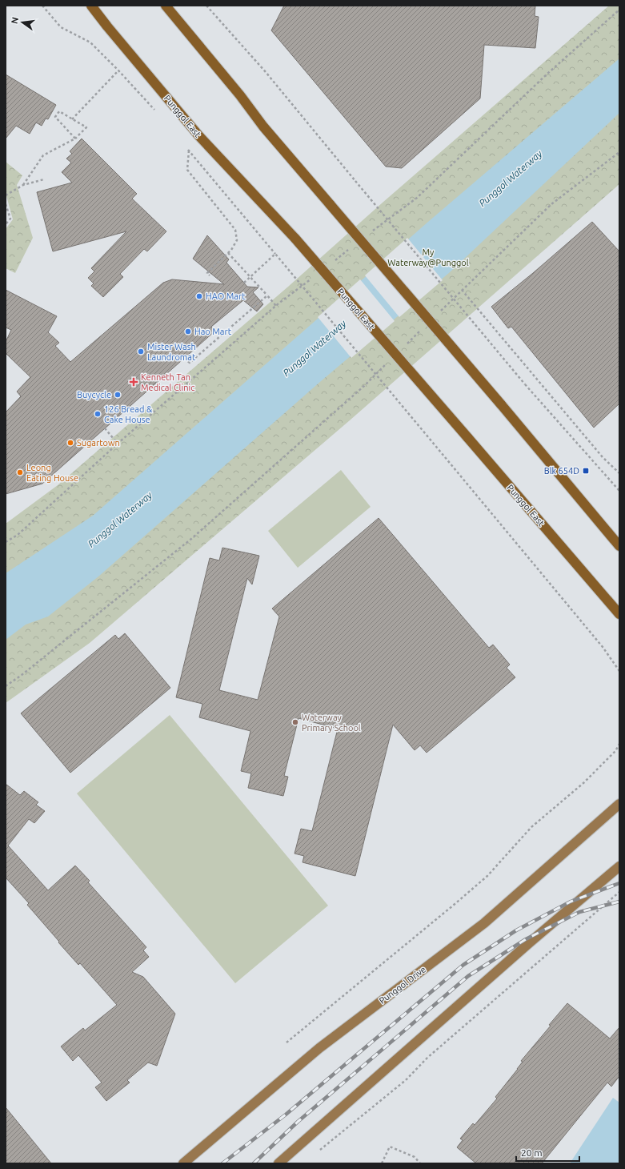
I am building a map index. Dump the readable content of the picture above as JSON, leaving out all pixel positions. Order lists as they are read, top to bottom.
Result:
{
  "streets": {
    "main road": ["Punggol East"],
    "street": ["Punggol Drive"]
  },
  "water": ["Punggol Waterway"],
  "parks": ["My Waterway@Punggol"],
  "places": {
    "other": [
      "HAO Mart",
      "Hao Mart",
      "Mister Wash Laundromat",
      "Buycycle",
      "126 Bread & Cake House",
      "Sugartown",
      "Leong Eating House",
      "Waterway Primary School"
    ],
    "health": ["Kenneth Tan Medical Clinic"],
    "transit": ["Blk 654D"]
  },
  "scale_bar": "20 m",
  "north": "left"
}
